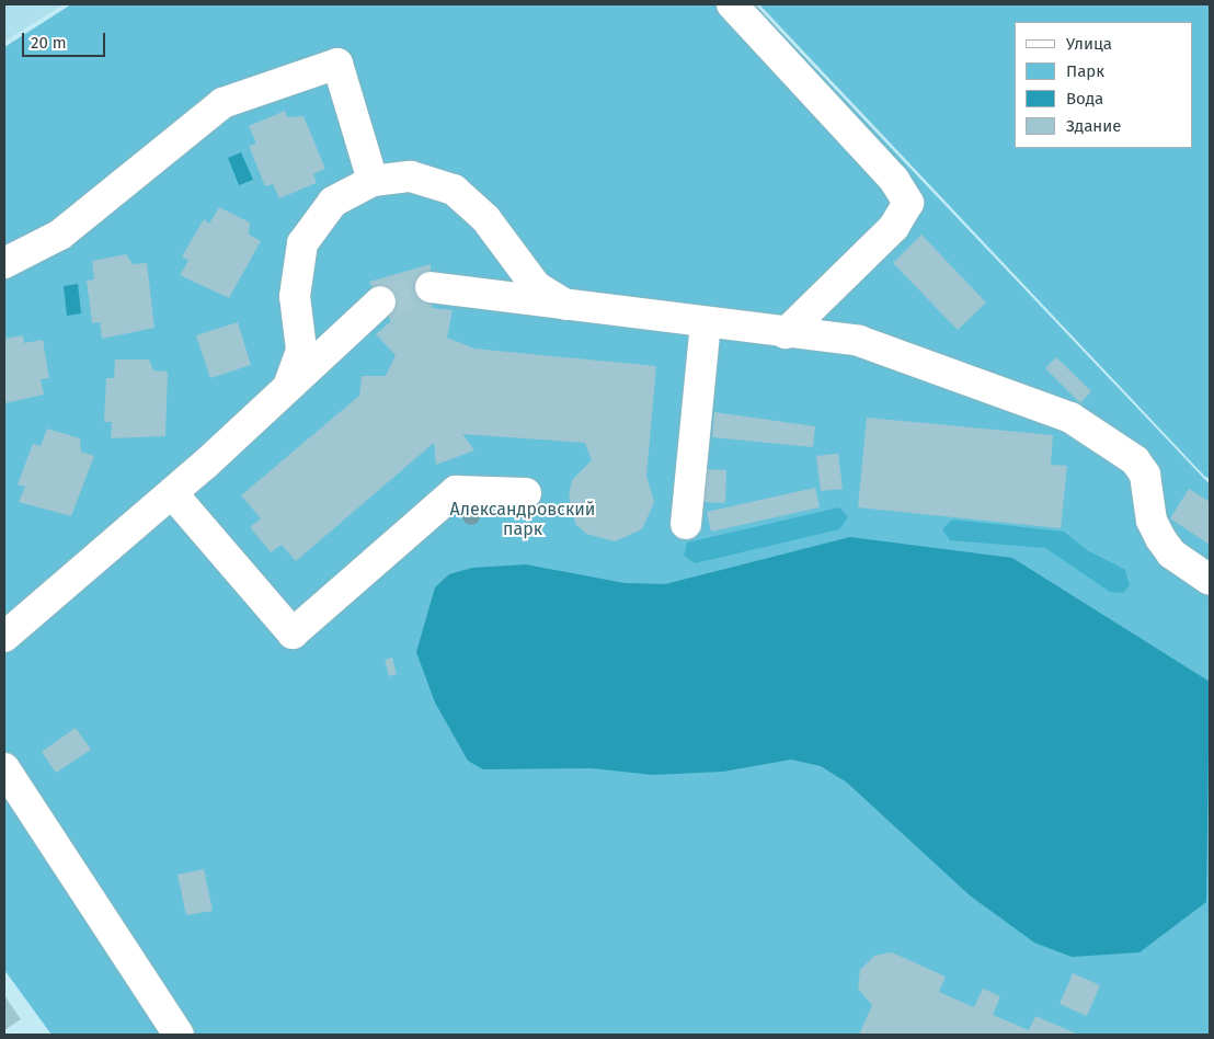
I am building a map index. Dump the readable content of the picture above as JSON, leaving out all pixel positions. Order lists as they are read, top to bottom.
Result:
{
  "parks": ["Александровский парк"],
  "legend": [
    "Улица",
    "Парк",
    "Вода",
    "Здание"
  ],
  "scale_bar": "20 m"
}
